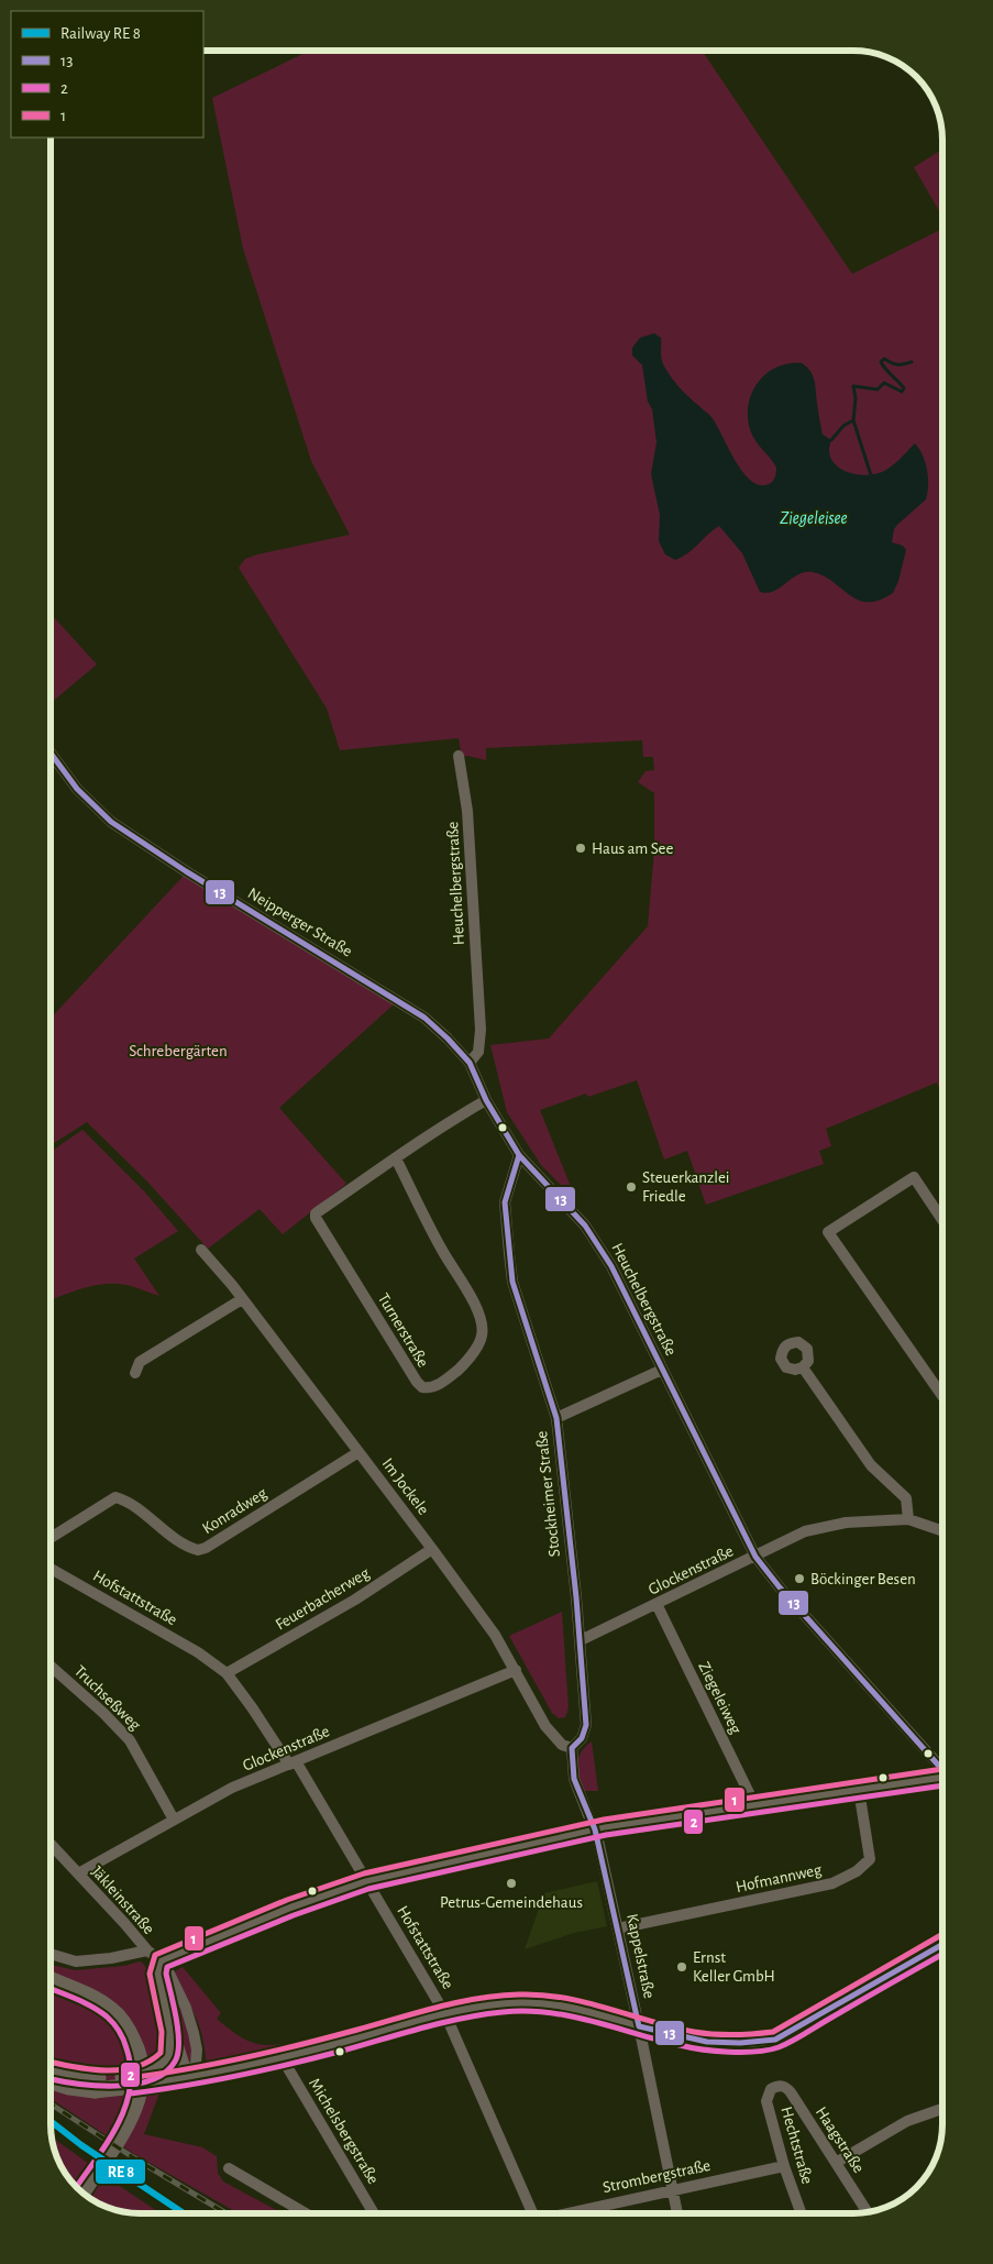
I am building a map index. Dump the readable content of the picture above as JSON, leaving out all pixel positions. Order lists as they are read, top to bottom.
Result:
{
  "streets": {
    "street": [
      "Heuchelbergstraße",
      "Neipperger Straße",
      "Turnerstraße",
      "Im Jockele",
      "Stockheimer Straße",
      "Konradweg",
      "Glockenstraße",
      "Hofstattstraße",
      "Feuerbacherweg",
      "Truchseßweg",
      "Ziegeleiweg",
      "Hofmannweg",
      "Jäkleinstraße",
      "Kappelstraße",
      "Michelsbergstraße",
      "Haagstraße",
      "Hechtstraße",
      "Strombergstraße"
    ]
  },
  "crossings": [
    ["Heuchelbergstraße", "Neipperger Straße"],
    ["Heuchelbergstraße", "Turnerstraße"],
    ["Heuchelbergstraße", "Stockheimer Straße"],
    ["Heuchelbergstraße", "Glockenstraße"],
    ["Im Jockele", "Stockheimer Straße"],
    ["Im Jockele", "Konradweg"],
    ["Im Jockele", "Glockenstraße"],
    ["Im Jockele", "Feuerbacherweg"],
    ["Stockheimer Straße", "Glockenstraße"],
    ["Glockenstraße", "Hofstattstraße"],
    ["Glockenstraße", "Truchseßweg"],
    ["Glockenstraße", "Ziegeleiweg"],
    ["Glockenstraße", "Jäkleinstraße"],
    ["Hofstattstraße", "Feuerbacherweg"],
    ["Hofmannweg", "Kappelstraße"],
    ["Kappelstraße", "Strombergstraße"],
    ["Haagstraße", "Hechtstraße"],
    ["Hechtstraße", "Strombergstraße"]
  ],
  "water": ["Ziegeleisee"],
  "parks": ["Schrebergärten"],
  "places": [
    "Haus am See",
    "Steuerkanzlei Friedle",
    "Böckinger Besen",
    "Petrus-Gemeindehaus",
    "Ernst Keller GmbH"
  ],
  "lines": ["transit line 13", "transit line 1", "transit line 2"],
  "legend": [
    "Railway RE 8",
    "13",
    "2",
    "1"
  ]
}
